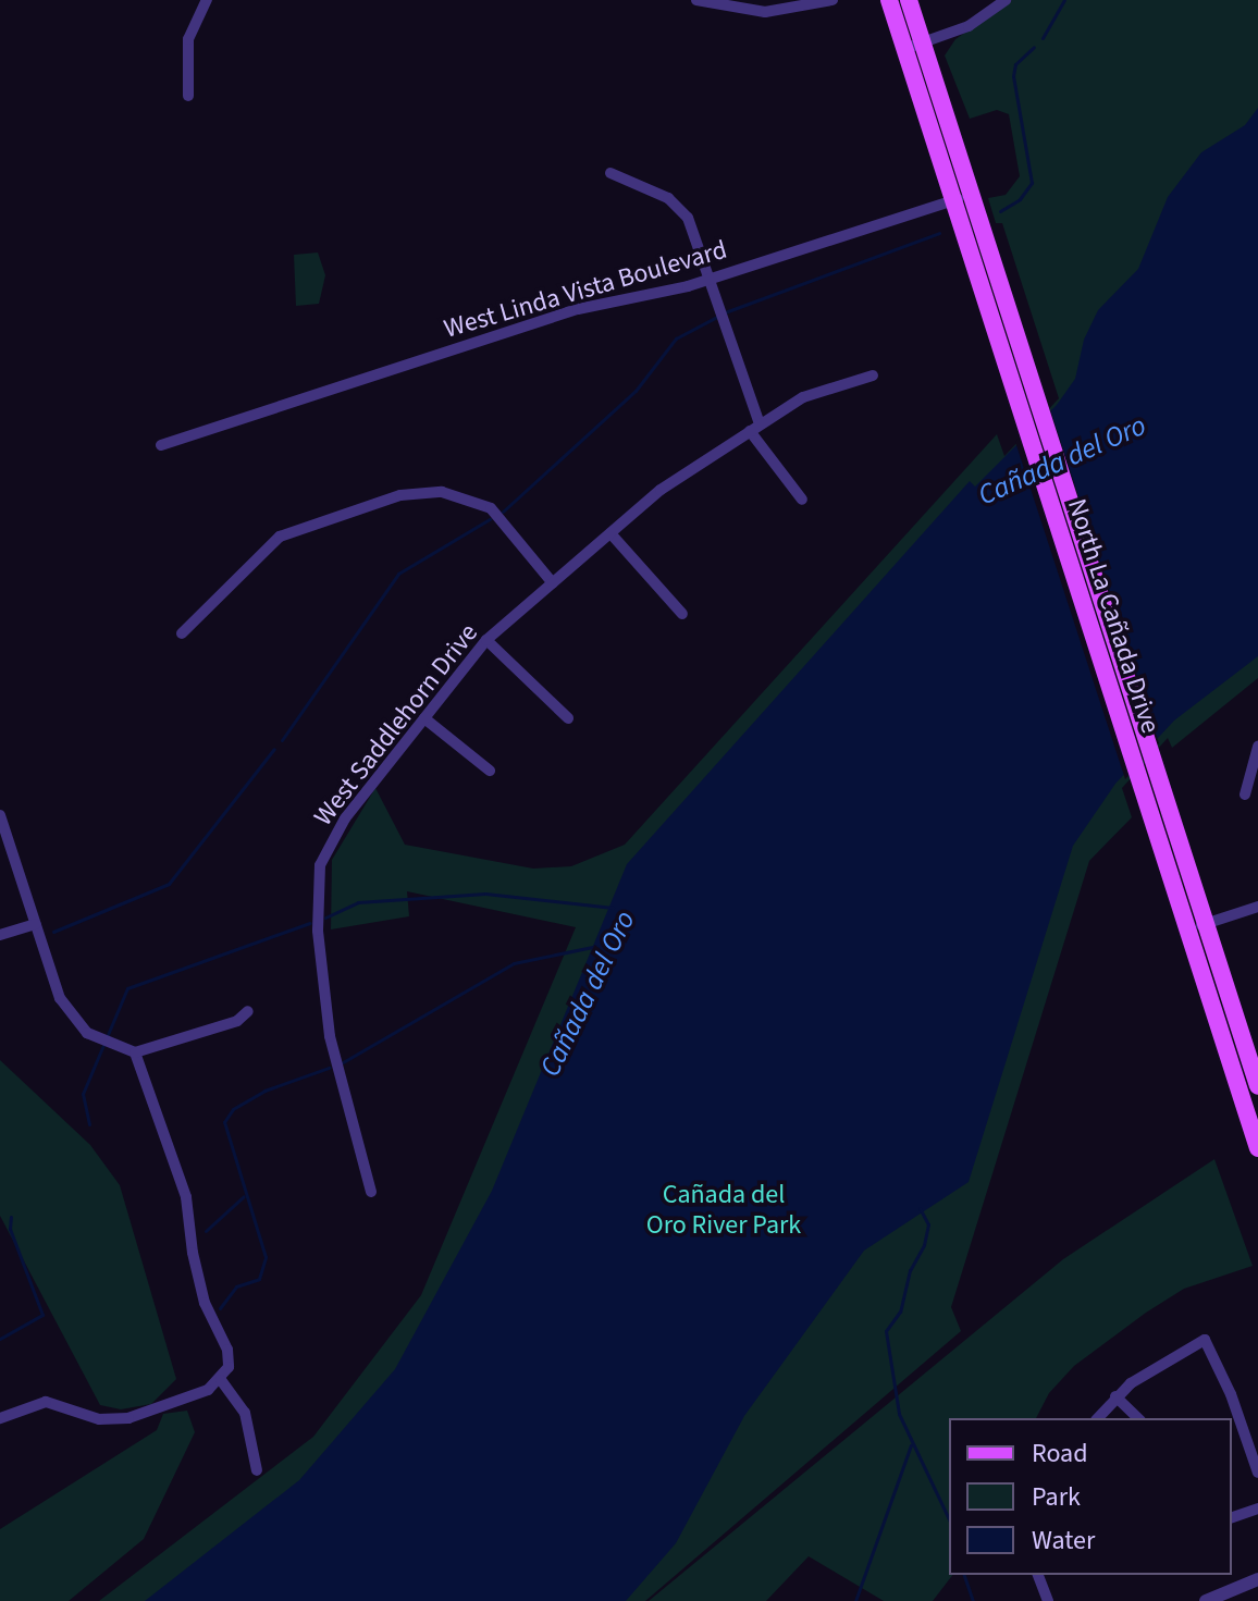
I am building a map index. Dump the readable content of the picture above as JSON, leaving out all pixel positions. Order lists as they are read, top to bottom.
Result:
{
  "streets": {
    "main road": ["North La Cañada Drive"],
    "street": ["West Linda Vista Boulevard", "West Saddlehorn Drive"]
  },
  "crossings": [
    ["West Linda Vista Boulevard", "North La Cañada Drive"]
  ],
  "water": ["Cañada del Oro"],
  "parks": ["Cañada del Oro River Park"],
  "legend": ["Road", "Park", "Water"]
}
